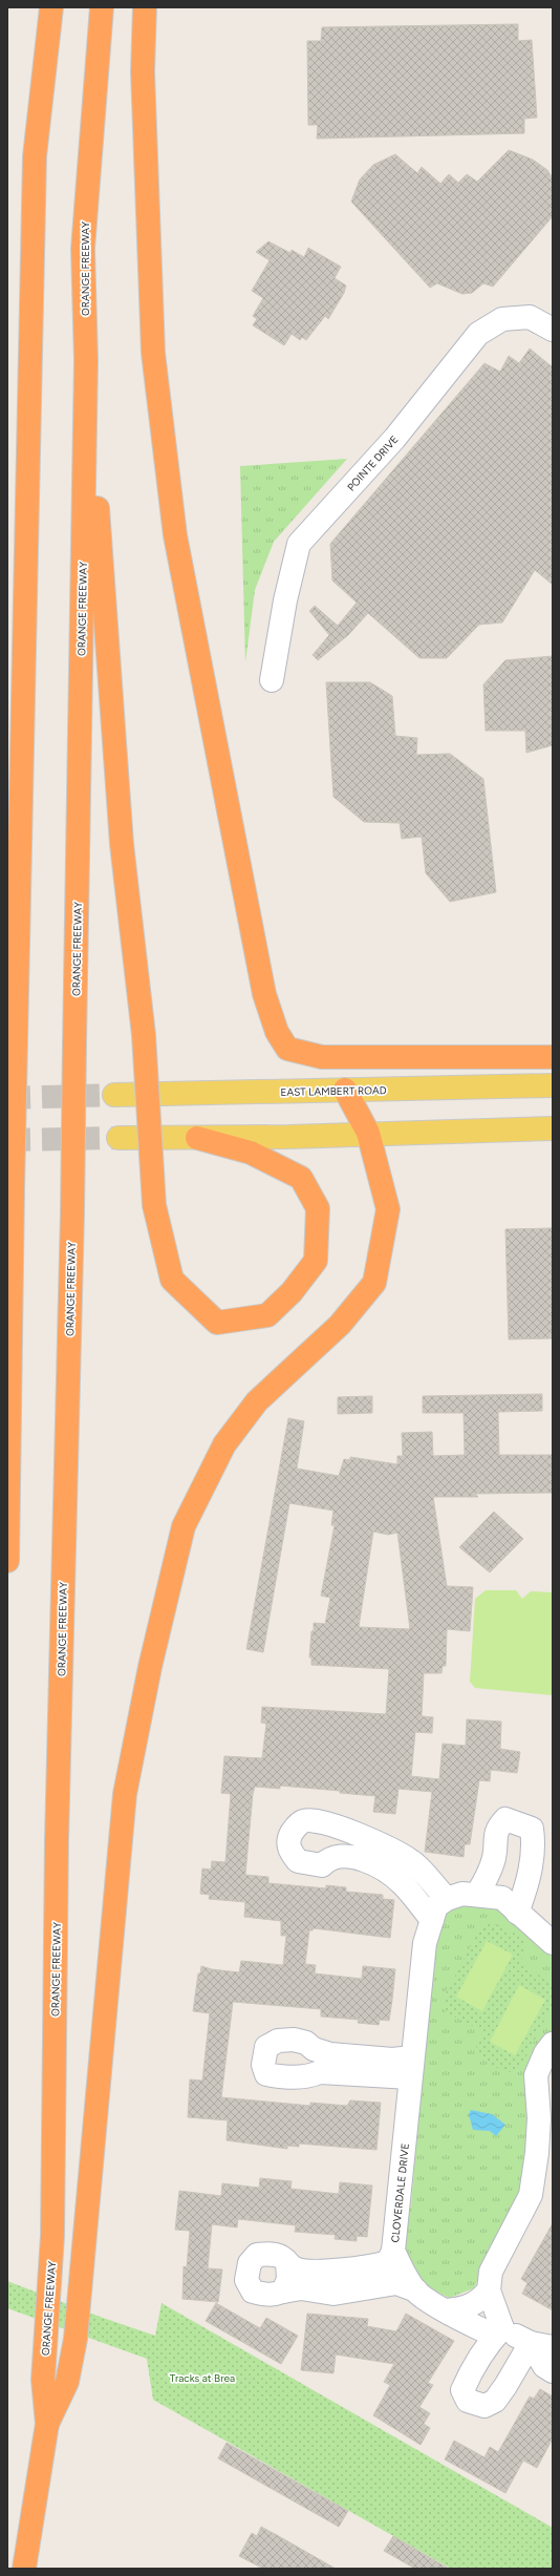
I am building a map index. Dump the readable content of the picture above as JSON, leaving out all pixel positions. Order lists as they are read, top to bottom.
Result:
{
  "streets": {
    "highway": ["ORANGE FREEWAY"],
    "main road": ["EAST LAMBERT ROAD"],
    "street": ["POINTE DRIVE", "CLOVERDALE DRIVE"]
  },
  "parks": ["Tracks at Brea"]
}
